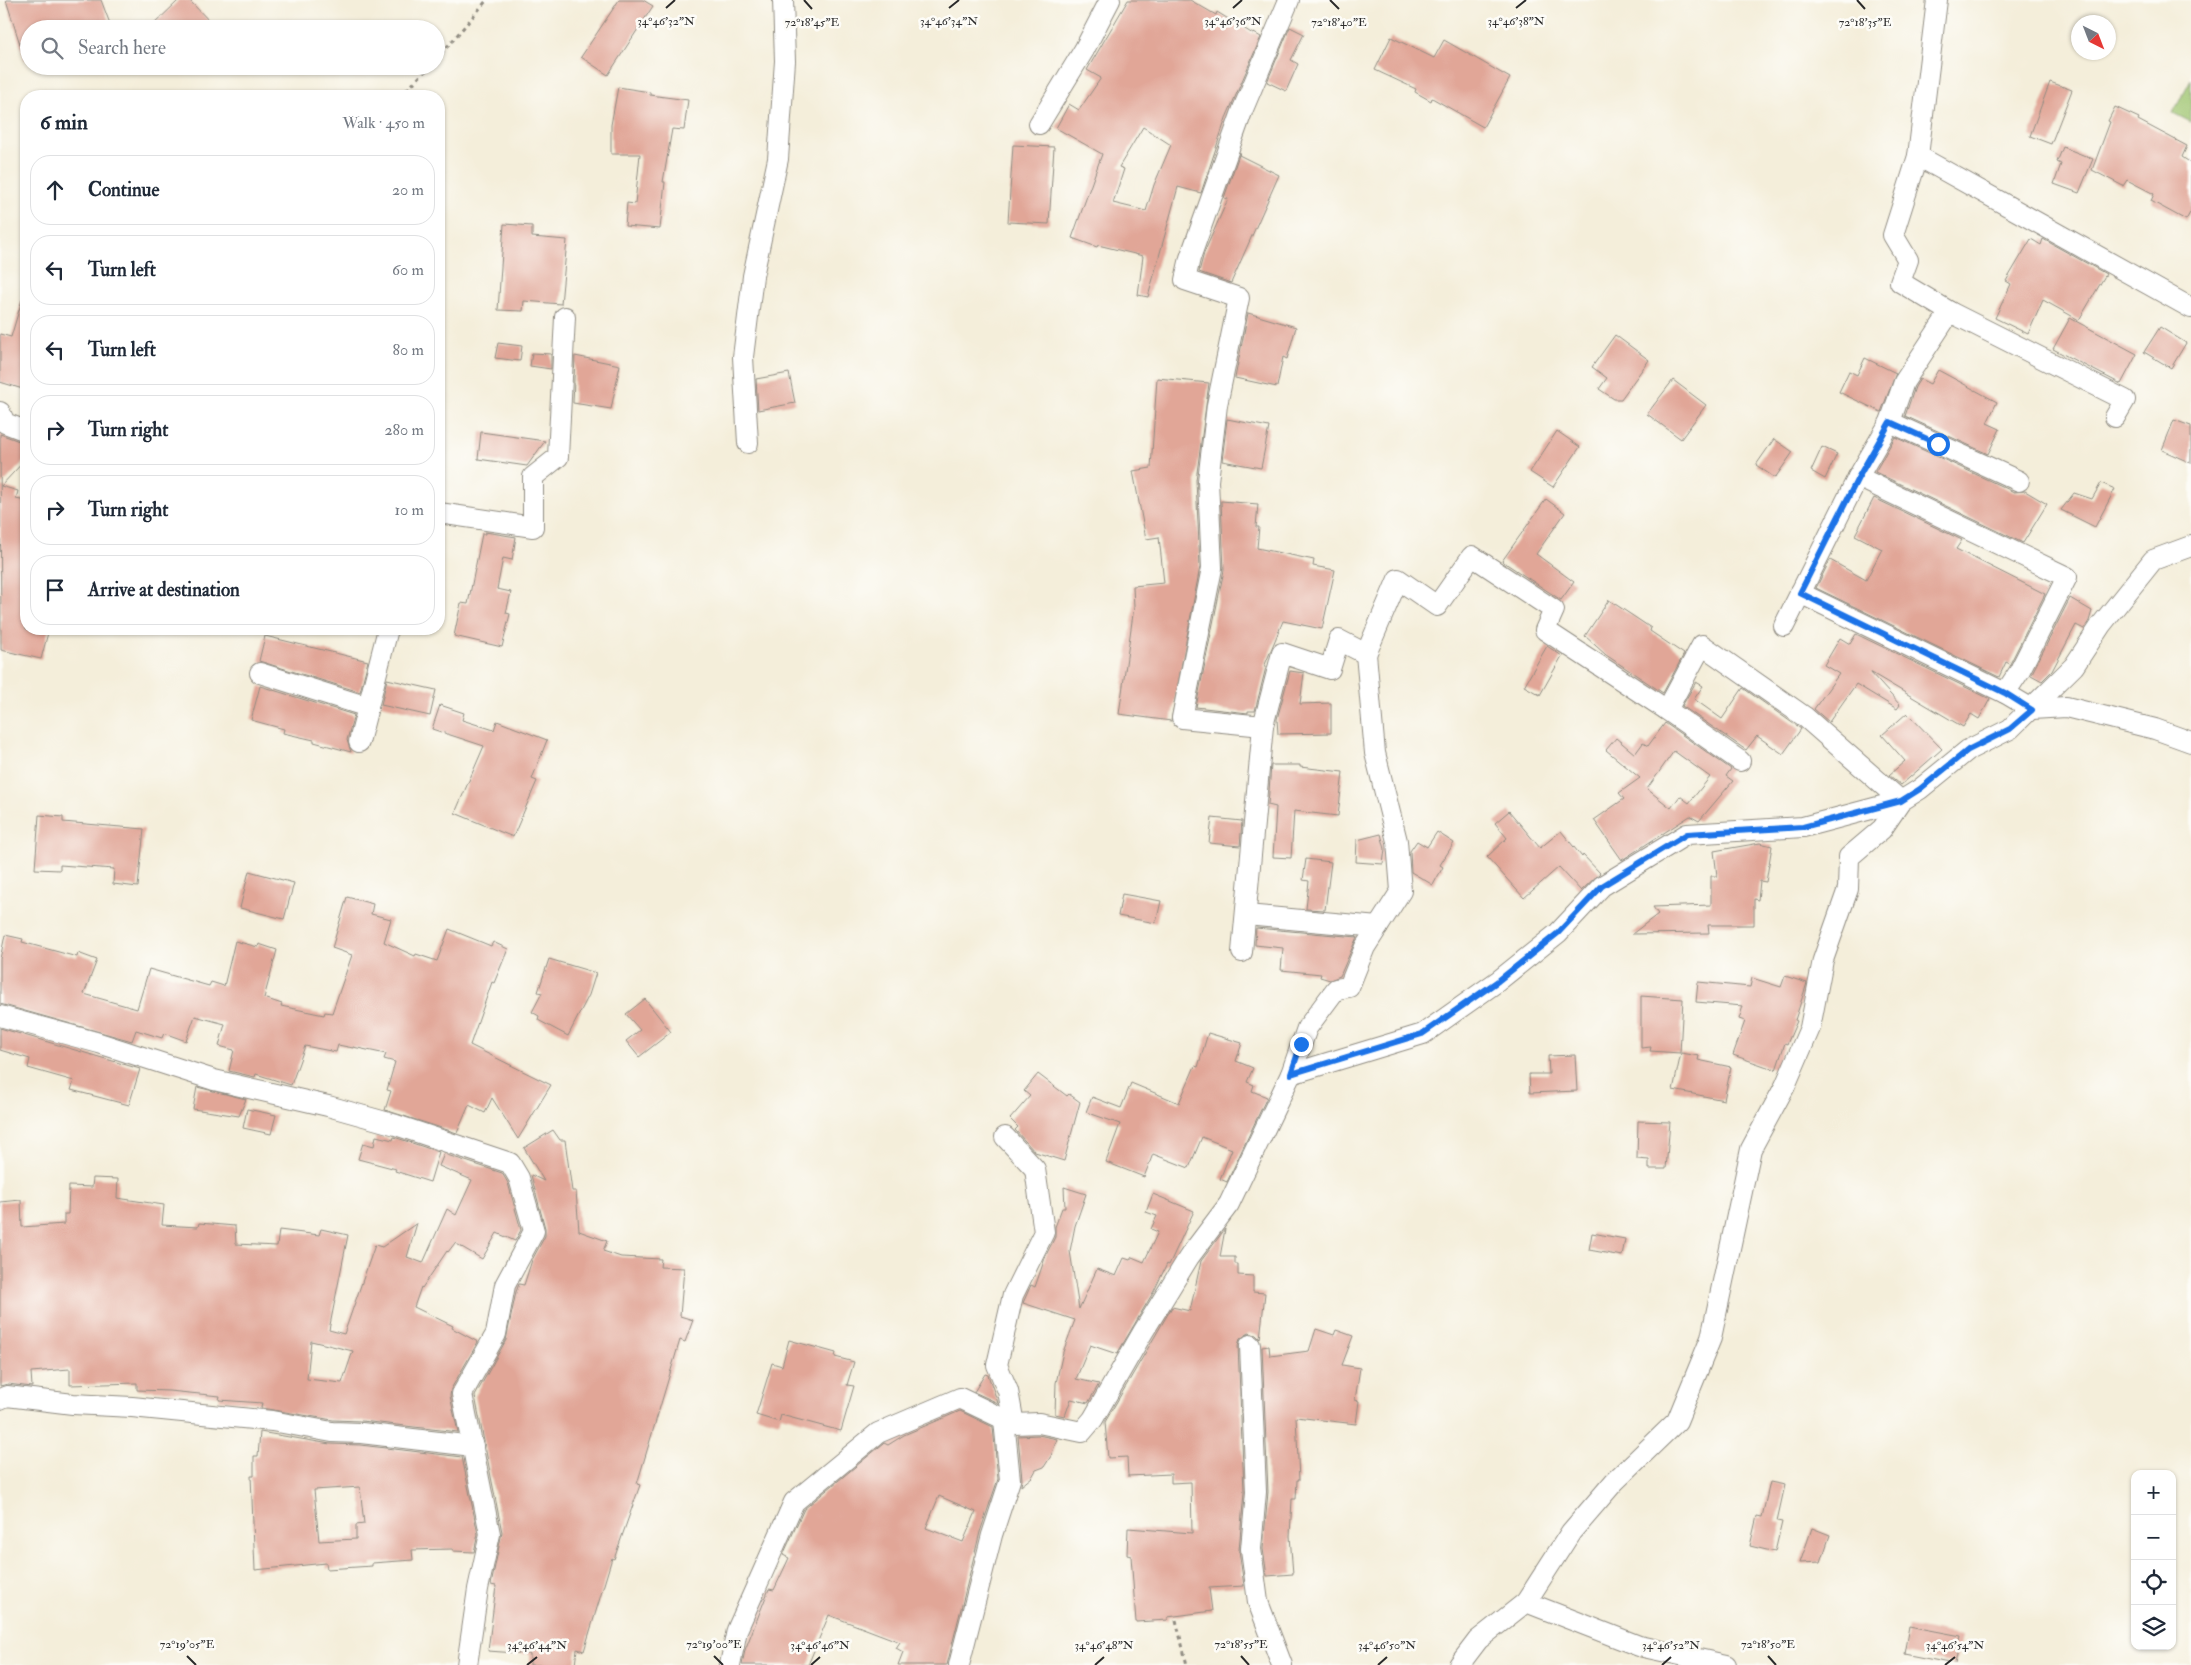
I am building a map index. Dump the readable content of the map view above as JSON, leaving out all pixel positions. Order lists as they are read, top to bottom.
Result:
{
  "north": "bottom right",
  "page": {
    "search": "Search here",
    "heading": ["6 min", "Walk · 450 m"],
    "list": [
      ["Continue", "20 m"],
      ["Turn left", "60 m"],
      ["Turn left", "80 m"],
      ["Turn right", "280 m"],
      ["Turn right", "10 m"],
      "Arrive at destination"
    ],
    "map_buttons": ["+", "−"]
  },
  "coordinates": [
    "34°46'32\"N",
    "34°46'34\"N",
    "34°46'36\"N",
    "34°46'38\"N",
    "72°18'45\"E",
    "72°18'40\"E",
    "72°18'35\"E",
    "72°19'05\"E",
    "72°19'00\"E",
    "72°18'55\"E",
    "72°18'50\"E",
    "34°46'44\"N",
    "34°46'46\"N",
    "34°46'48\"N",
    "34°46'50\"N",
    "34°46'52\"N",
    "34°46'54\"N"
  ]
}
